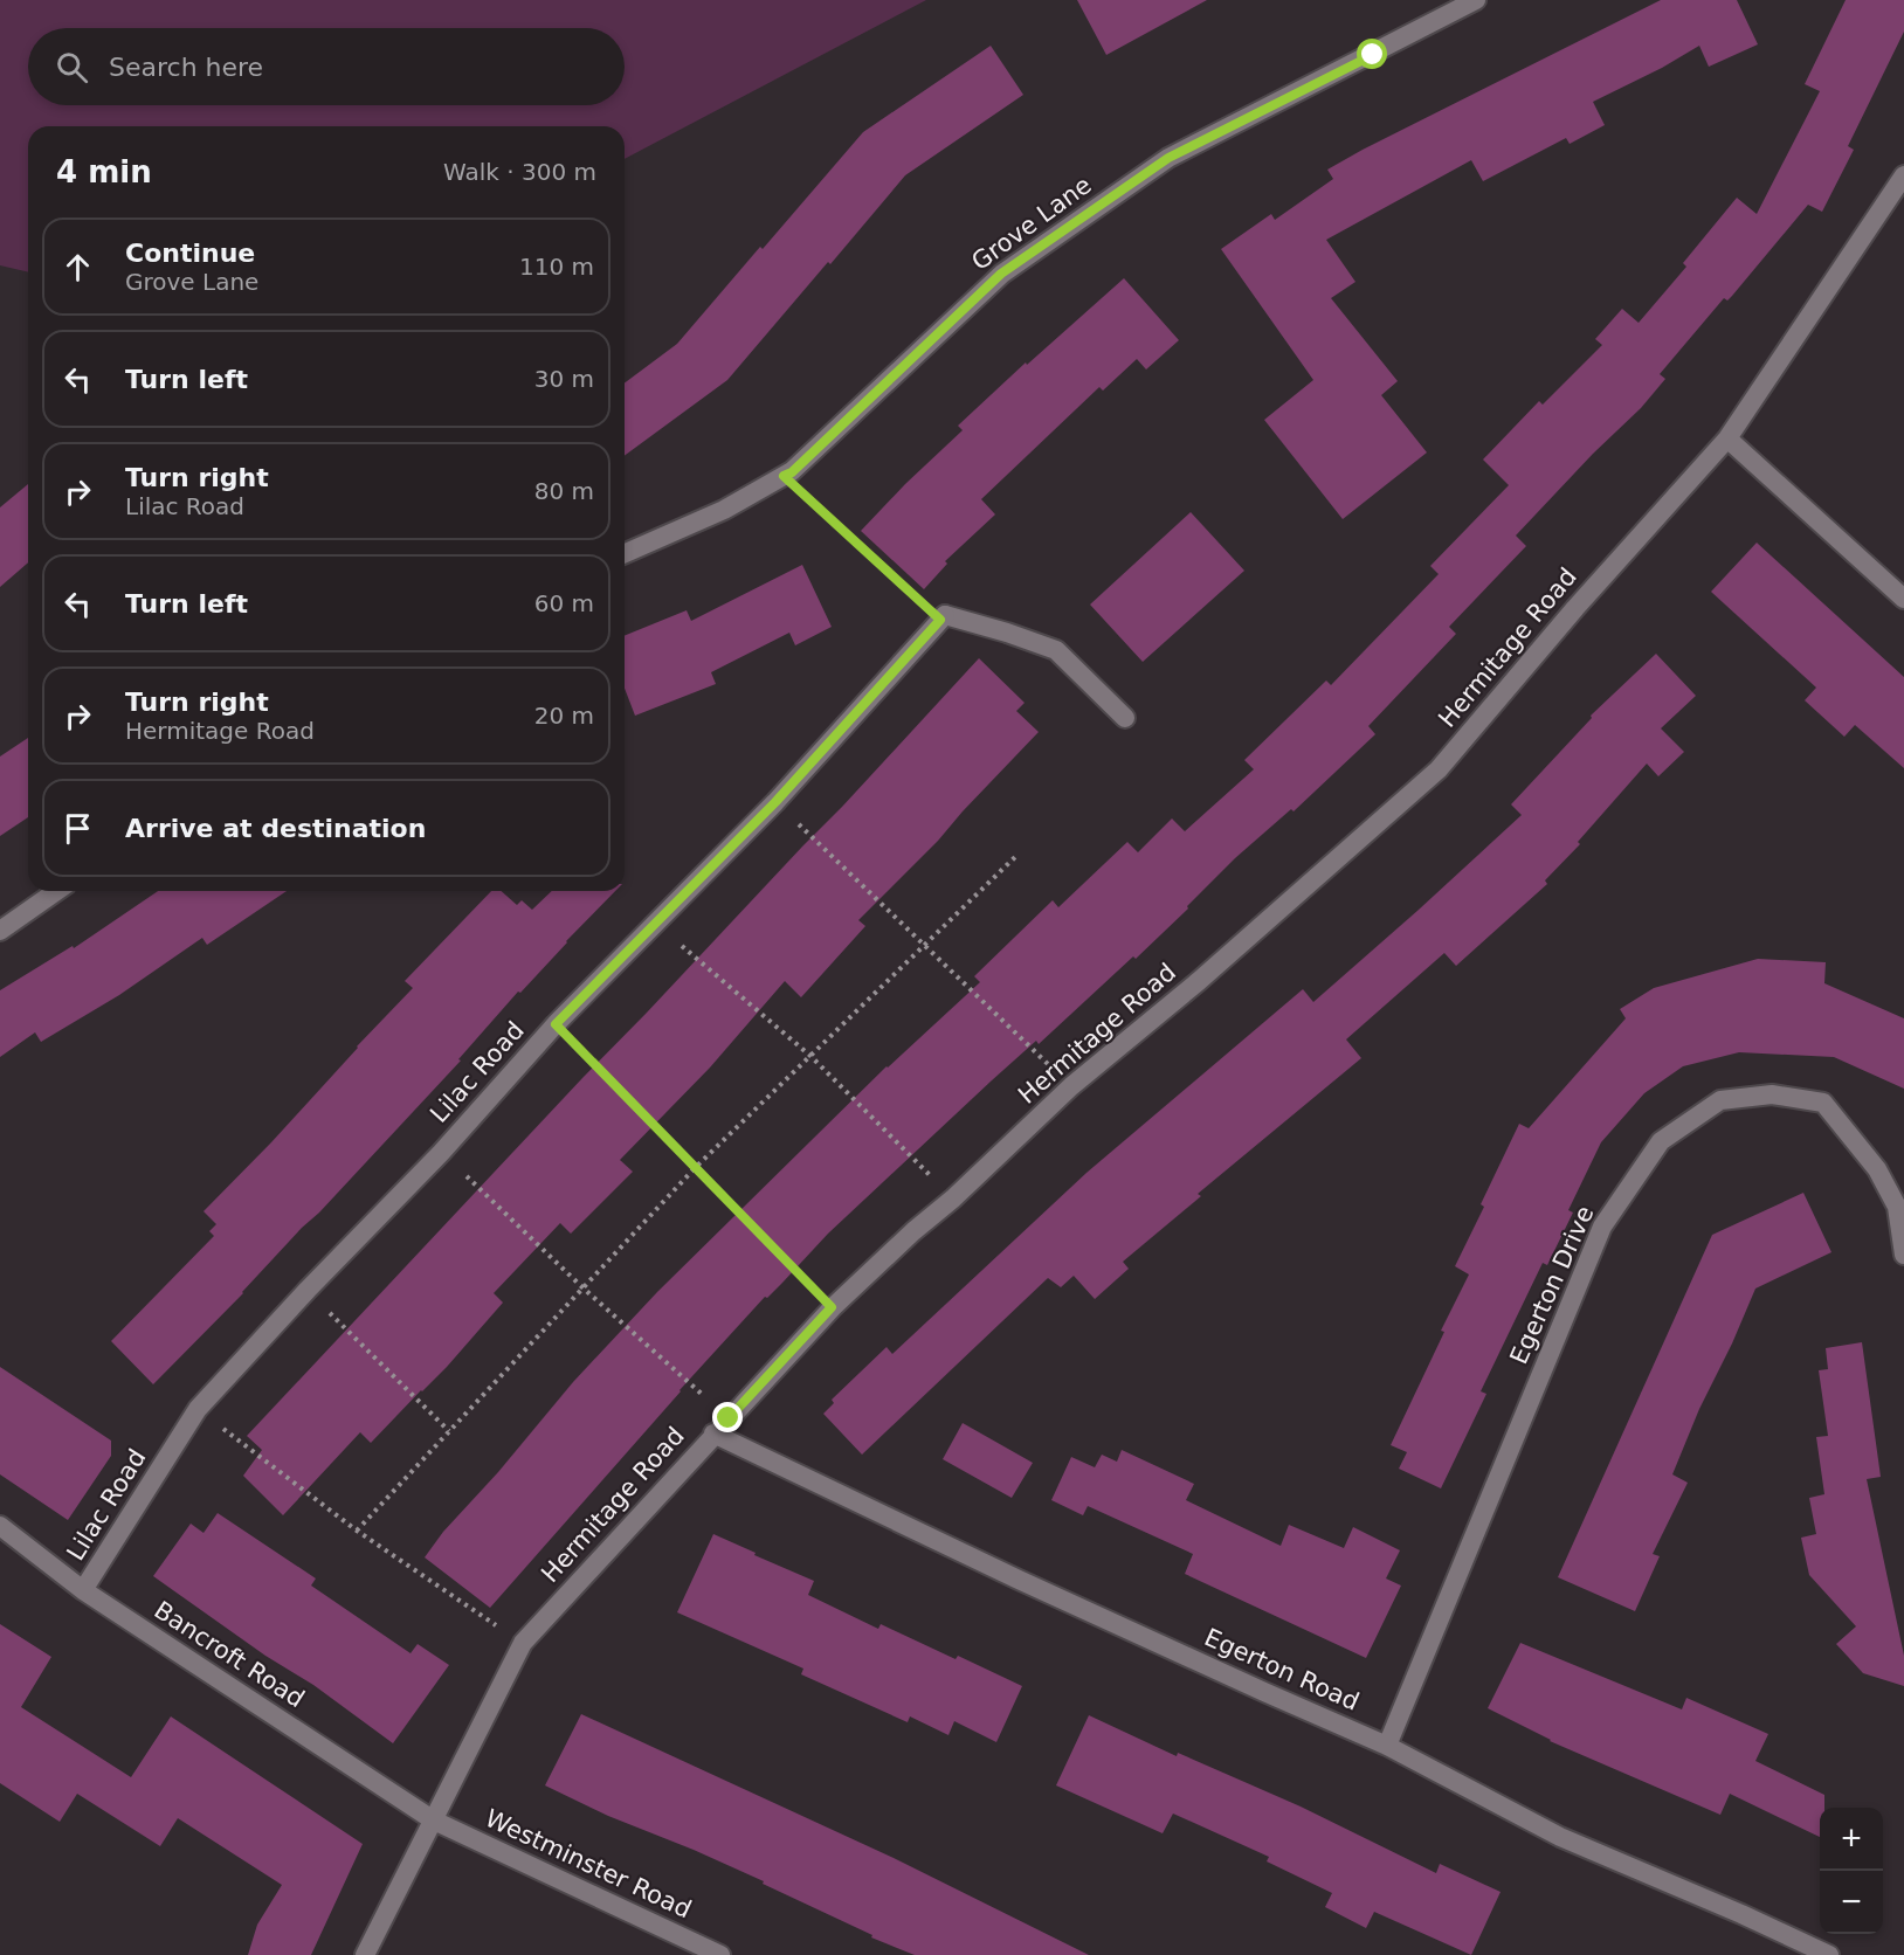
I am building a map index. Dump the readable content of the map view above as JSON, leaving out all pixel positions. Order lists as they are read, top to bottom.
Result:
{
  "streets": {
    "street": [
      "Grove Lane",
      "Hermitage Road",
      "Lilac Road",
      "Egerton Drive",
      "Bancroft Road",
      "Egerton Road",
      "Westminster Road"
    ]
  },
  "crossings": [
    ["Hermitage Road", "Bancroft Road"],
    ["Hermitage Road", "Egerton Road"],
    ["Hermitage Road", "Westminster Road"],
    ["Lilac Road", "Bancroft Road"],
    ["Egerton Drive", "Egerton Road"],
    ["Bancroft Road", "Westminster Road"]
  ],
  "page": {
    "search": "Search here",
    "heading": ["4 min", "Walk · 300 m"],
    "list": [
      ["Continue", "Grove Lane", "110 m"],
      ["Turn left", "30 m"],
      ["Turn right", "Lilac Road", "80 m"],
      ["Turn left", "60 m"],
      ["Turn right", "Hermitage Road", "20 m"],
      "Arrive at destination"
    ],
    "map_buttons": ["+", "−"]
  }
}
